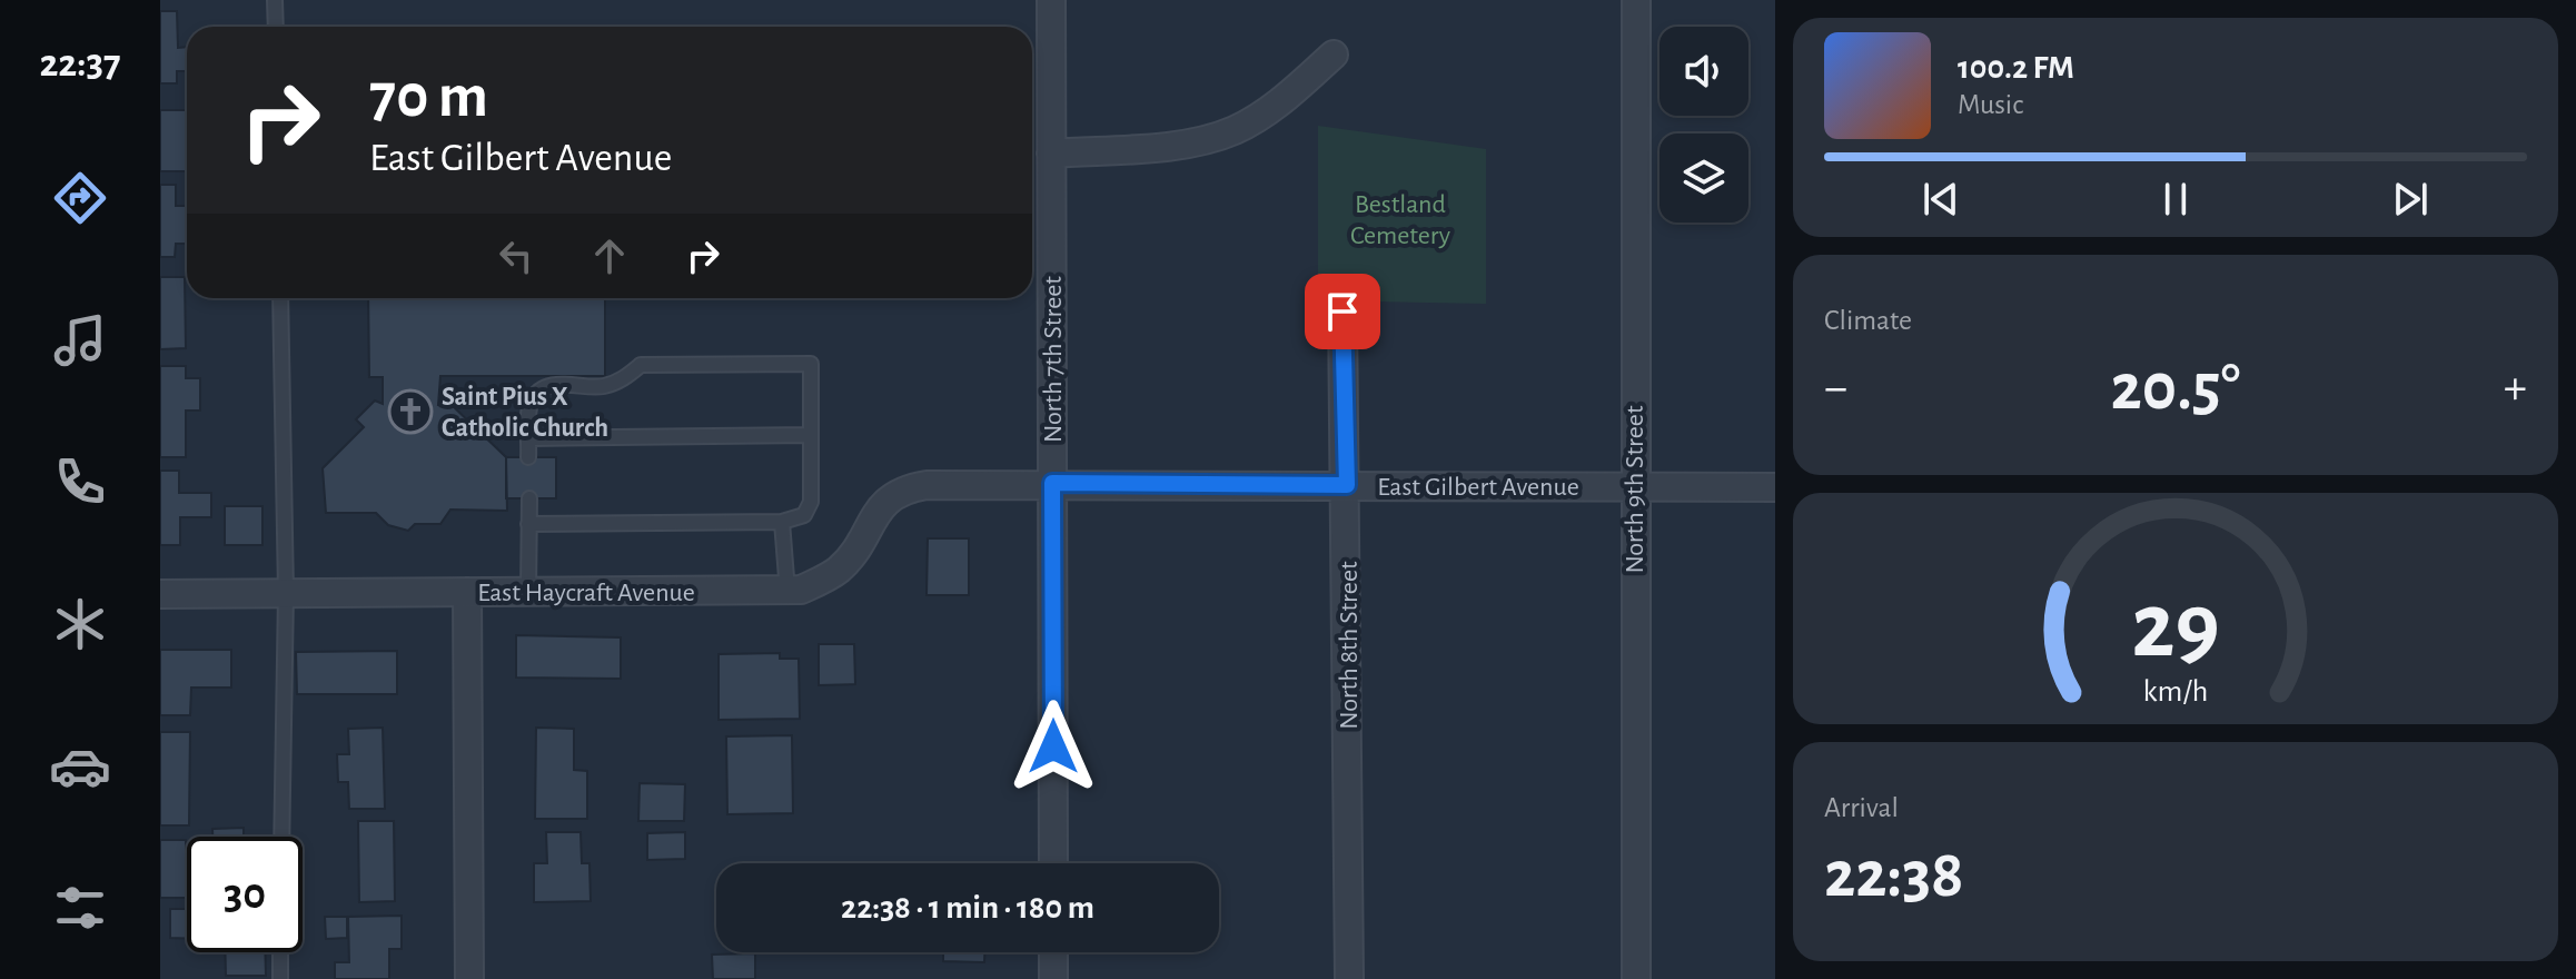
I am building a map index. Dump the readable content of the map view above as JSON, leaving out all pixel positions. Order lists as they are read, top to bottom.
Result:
{
  "streets": {
    "street": [
      "North 7th Street",
      "East Gilbert Avenue",
      "North 9th Street",
      "East Haycraft Avenue",
      "North 8th Street"
    ]
  },
  "crossings": [
    ["North 7th Street", "East Gilbert Avenue"],
    ["East Gilbert Avenue", "North 9th Street"],
    ["East Gilbert Avenue", "East Haycraft Avenue"],
    ["East Gilbert Avenue", "North 8th Street"]
  ],
  "parks": ["Bestland Cemetery"],
  "places": {
    "church": ["Saint Pius X Catholic Church"]
  },
  "page": {
    "tabs": "22:37",
    "turn": ["70 m", "East Gilbert Avenue"],
    "song": ["100.2 FM", "Music"],
    "tile": [
      "Climate",
      ["Arrival", "22:38"]
    ],
    "heat": ["−", "20.5°", "+"],
    "limit": "30",
    "trip": "22:38 · 1 min · 180 m",
    "gauge": ["29", "km/h"]
  }
}
